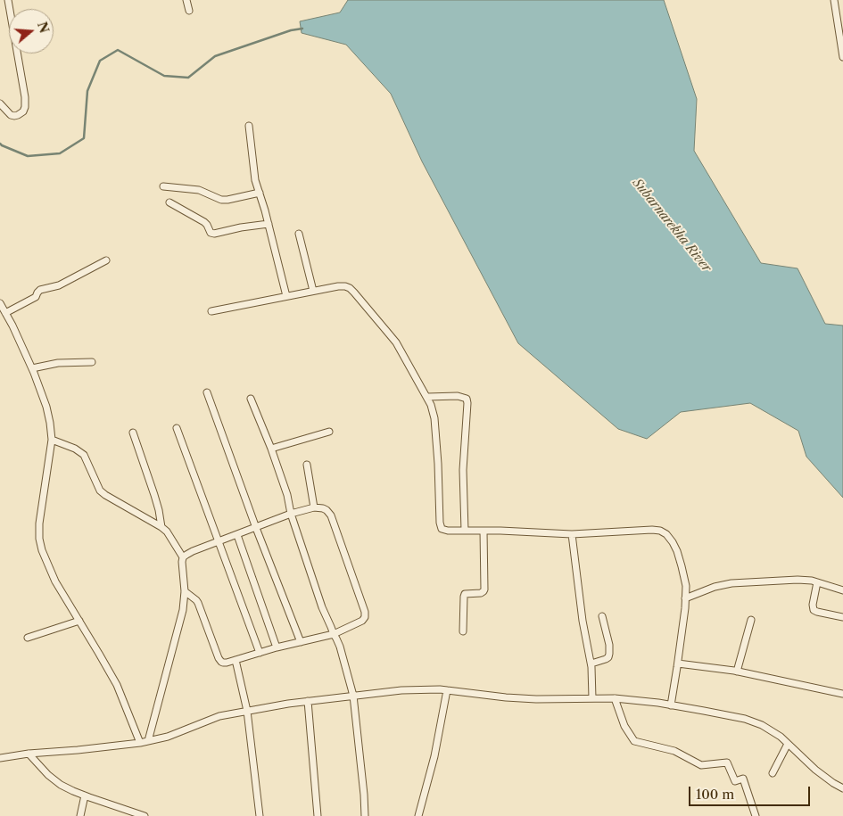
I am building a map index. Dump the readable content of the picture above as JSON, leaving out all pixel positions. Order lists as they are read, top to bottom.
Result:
{
  "water": ["Subarnarekha River"],
  "scale_bar": "100 m",
  "north": "right"
}
